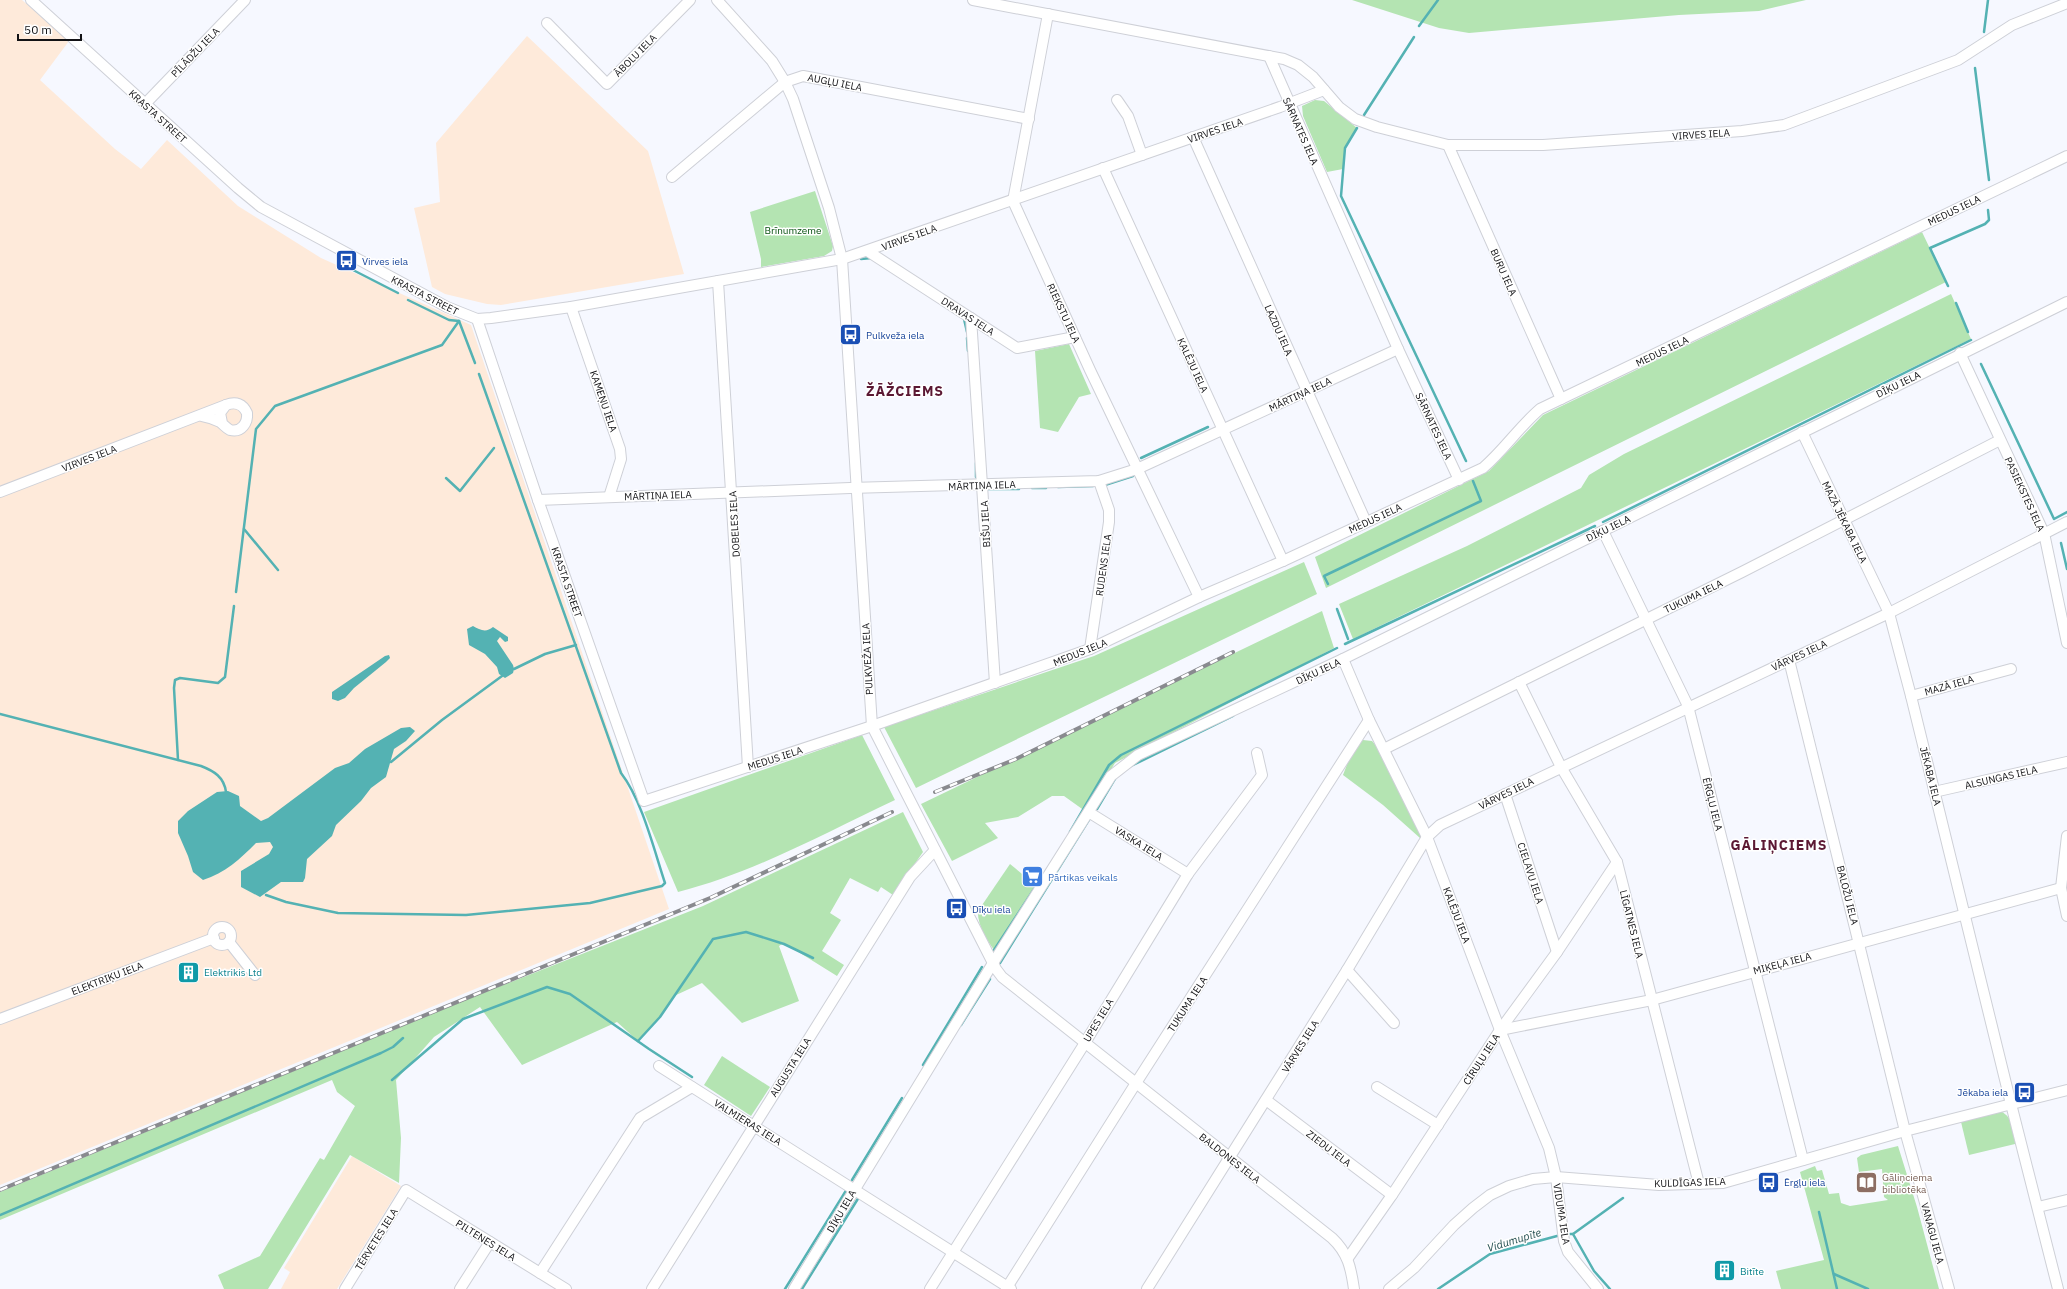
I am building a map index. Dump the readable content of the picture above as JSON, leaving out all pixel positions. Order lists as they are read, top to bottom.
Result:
{
  "streets": {
    "street": [
      "PĪLĀDŽU IELA",
      "ĀBOLU IELA",
      "AUGĻU IELA",
      "KRASTA STREET",
      "VIRVES IELA",
      "SĀRNATES IELA",
      "MEDUS IELA",
      "BURU IELA",
      "RIEKSTU IELA",
      "DRAVAS IELA",
      "LAZDU IELA",
      "KALĒJU IELA",
      "DĪĶU IELA",
      "MĀRTIŅA IELA",
      "KAMEŅU IELA",
      "PASIEKSTES IELA",
      "MAZĀ JĒKABA IELA",
      "DOBELES IELA",
      "BIŠU IELA",
      "RUDENS IELA",
      "TUKUMA IELA",
      "VĀRVES IELA",
      "PULKVEŽA IELA",
      "MAZĀ IELA",
      "JĒKABA IELA",
      "ALSUNGAS IELA",
      "ĒRGĻU IELA",
      "VASKA IELA",
      "CIELAVU IELA",
      "BALOŽU IELA",
      "LĪGATNES IELA",
      "MIĶEĻA IELA",
      "ELEKTRIĶU IELA",
      "UPES IELA",
      "CĪRUĻU IELA",
      "AUGUSTA IELA",
      "VALMIERAS IELA",
      "ZIEDU IELA",
      "BALDONES IELA",
      "KULDĪGAS IELA",
      "VIDUMA IELA",
      "VANAGU IELA",
      "TĒRVETES IELA",
      "PILTENES IELA"
    ]
  },
  "crossings": [
    ["PĪLĀDŽU IELA", "KRASTA STREET"],
    ["AUGĻU IELA", "PULKVEŽA IELA"],
    ["KRASTA STREET", "VIRVES IELA"],
    ["KRASTA STREET", "MEDUS IELA"],
    ["KRASTA STREET", "MĀRTIŅA IELA"],
    ["VIRVES IELA", "SĀRNATES IELA"],
    ["VIRVES IELA", "BURU IELA"],
    ["VIRVES IELA", "RIEKSTU IELA"],
    ["VIRVES IELA", "DRAVAS IELA"],
    ["VIRVES IELA", "LAZDU IELA"],
    ["VIRVES IELA", "KALĒJU IELA"],
    ["VIRVES IELA", "KAMEŅU IELA"],
    ["VIRVES IELA", "DOBELES IELA"],
    ["VIRVES IELA", "PULKVEŽA IELA"],
    ["SĀRNATES IELA", "MEDUS IELA"],
    ["SĀRNATES IELA", "MĀRTIŅA IELA"],
    ["MEDUS IELA", "BURU IELA"],
    ["MEDUS IELA", "RIEKSTU IELA"],
    ["MEDUS IELA", "LAZDU IELA"],
    ["MEDUS IELA", "KALĒJU IELA"],
    ["MEDUS IELA", "DOBELES IELA"],
    ["MEDUS IELA", "BIŠU IELA"],
    ["MEDUS IELA", "RUDENS IELA"],
    ["MEDUS IELA", "PULKVEŽA IELA"],
    ["RIEKSTU IELA", "DRAVAS IELA"],
    ["RIEKSTU IELA", "MĀRTIŅA IELA"],
    ["DRAVAS IELA", "BIŠU IELA"],
    ["LAZDU IELA", "MĀRTIŅA IELA"],
    ["KALĒJU IELA", "DĪĶU IELA"],
    ["KALĒJU IELA", "MĀRTIŅA IELA"],
    ["KALĒJU IELA", "TUKUMA IELA"],
    ["KALĒJU IELA", "VĀRVES IELA"],
    ["KALĒJU IELA", "MIĶEĻA IELA"],
    ["KALĒJU IELA", "CĪRUĻU IELA"],
    ["KALĒJU IELA", "KULDĪGAS IELA"],
    ["KALĒJU IELA", "VIDUMA IELA"],
    ["DĪĶU IELA", "PASIEKSTES IELA"],
    ["DĪĶU IELA", "MAZĀ JĒKABA IELA"],
    ["DĪĶU IELA", "PULKVEŽA IELA"],
    ["DĪĶU IELA", "ĒRGĻU IELA"],
    ["DĪĶU IELA", "VASKA IELA"],
    ["DĪĶU IELA", "VALMIERAS IELA"],
    ["MĀRTIŅA IELA", "KAMEŅU IELA"],
    ["MĀRTIŅA IELA", "DOBELES IELA"],
    ["MĀRTIŅA IELA", "BIŠU IELA"],
    ["MĀRTIŅA IELA", "RUDENS IELA"],
    ["MĀRTIŅA IELA", "PULKVEŽA IELA"],
    ["PASIEKSTES IELA", "TUKUMA IELA"],
    ["PASIEKSTES IELA", "VĀRVES IELA"],
    ["MAZĀ JĒKABA IELA", "TUKUMA IELA"],
    ["MAZĀ JĒKABA IELA", "VĀRVES IELA"],
    ["MAZĀ JĒKABA IELA", "JĒKABA IELA"],
    ["TUKUMA IELA", "ĒRGĻU IELA"],
    ["TUKUMA IELA", "LĪGATNES IELA"],
    ["TUKUMA IELA", "VALMIERAS IELA"],
    ["TUKUMA IELA", "BALDONES IELA"],
    ["VĀRVES IELA", "JĒKABA IELA"],
    ["VĀRVES IELA", "ĒRGĻU IELA"],
    ["VĀRVES IELA", "CIELAVU IELA"],
    ["VĀRVES IELA", "BALOŽU IELA"],
    ["VĀRVES IELA", "LĪGATNES IELA"],
    ["VĀRVES IELA", "ZIEDU IELA"],
    ["VĀRVES IELA", "BALDONES IELA"],
    ["PULKVEŽA IELA", "UPES IELA"],
    ["PULKVEŽA IELA", "AUGUSTA IELA"],
    ["PULKVEŽA IELA", "BALDONES IELA"],
    ["MAZĀ IELA", "JĒKABA IELA"],
    ["JĒKABA IELA", "ALSUNGAS IELA"],
    ["JĒKABA IELA", "MIĶEĻA IELA"],
    ["JĒKABA IELA", "KULDĪGAS IELA"],
    ["ĒRGĻU IELA", "MIĶEĻA IELA"],
    ["ĒRGĻU IELA", "KULDĪGAS IELA"],
    ["VASKA IELA", "UPES IELA"],
    ["CIELAVU IELA", "CĪRUĻU IELA"],
    ["BALOŽU IELA", "MIĶEĻA IELA"],
    ["BALOŽU IELA", "KULDĪGAS IELA"],
    ["BALOŽU IELA", "VANAGU IELA"],
    ["LĪGATNES IELA", "MIĶEĻA IELA"],
    ["LĪGATNES IELA", "CĪRUĻU IELA"],
    ["LĪGATNES IELA", "KULDĪGAS IELA"],
    ["MIĶEĻA IELA", "CĪRUĻU IELA"],
    ["UPES IELA", "VALMIERAS IELA"],
    ["UPES IELA", "BALDONES IELA"],
    ["CĪRUĻU IELA", "ZIEDU IELA"],
    ["CĪRUĻU IELA", "BALDONES IELA"],
    ["AUGUSTA IELA", "VALMIERAS IELA"],
    ["KULDĪGAS IELA", "VIDUMA IELA"],
    ["KULDĪGAS IELA", "VANAGU IELA"],
    ["TĒRVETES IELA", "PILTENES IELA"]
  ],
  "districts": ["ŽĀŽCIEMS", "GĀLIŅCIEMS"],
  "water": ["Vidumupīte"],
  "parks": ["Brīnumzeme"],
  "places": {
    "bus stop": [
      "Virves iela",
      "Pulkveža iela",
      "Dīķu iela",
      "Jēkaba iela",
      "Ērgļu iela"
    ],
    "supermarket": ["Pārtikas veikals"],
    "building": ["Elektrikis Ltd", "Bitīte"],
    "library": ["Gāliņciema bibliotēka"]
  },
  "scale_bar": "50 m"
}
